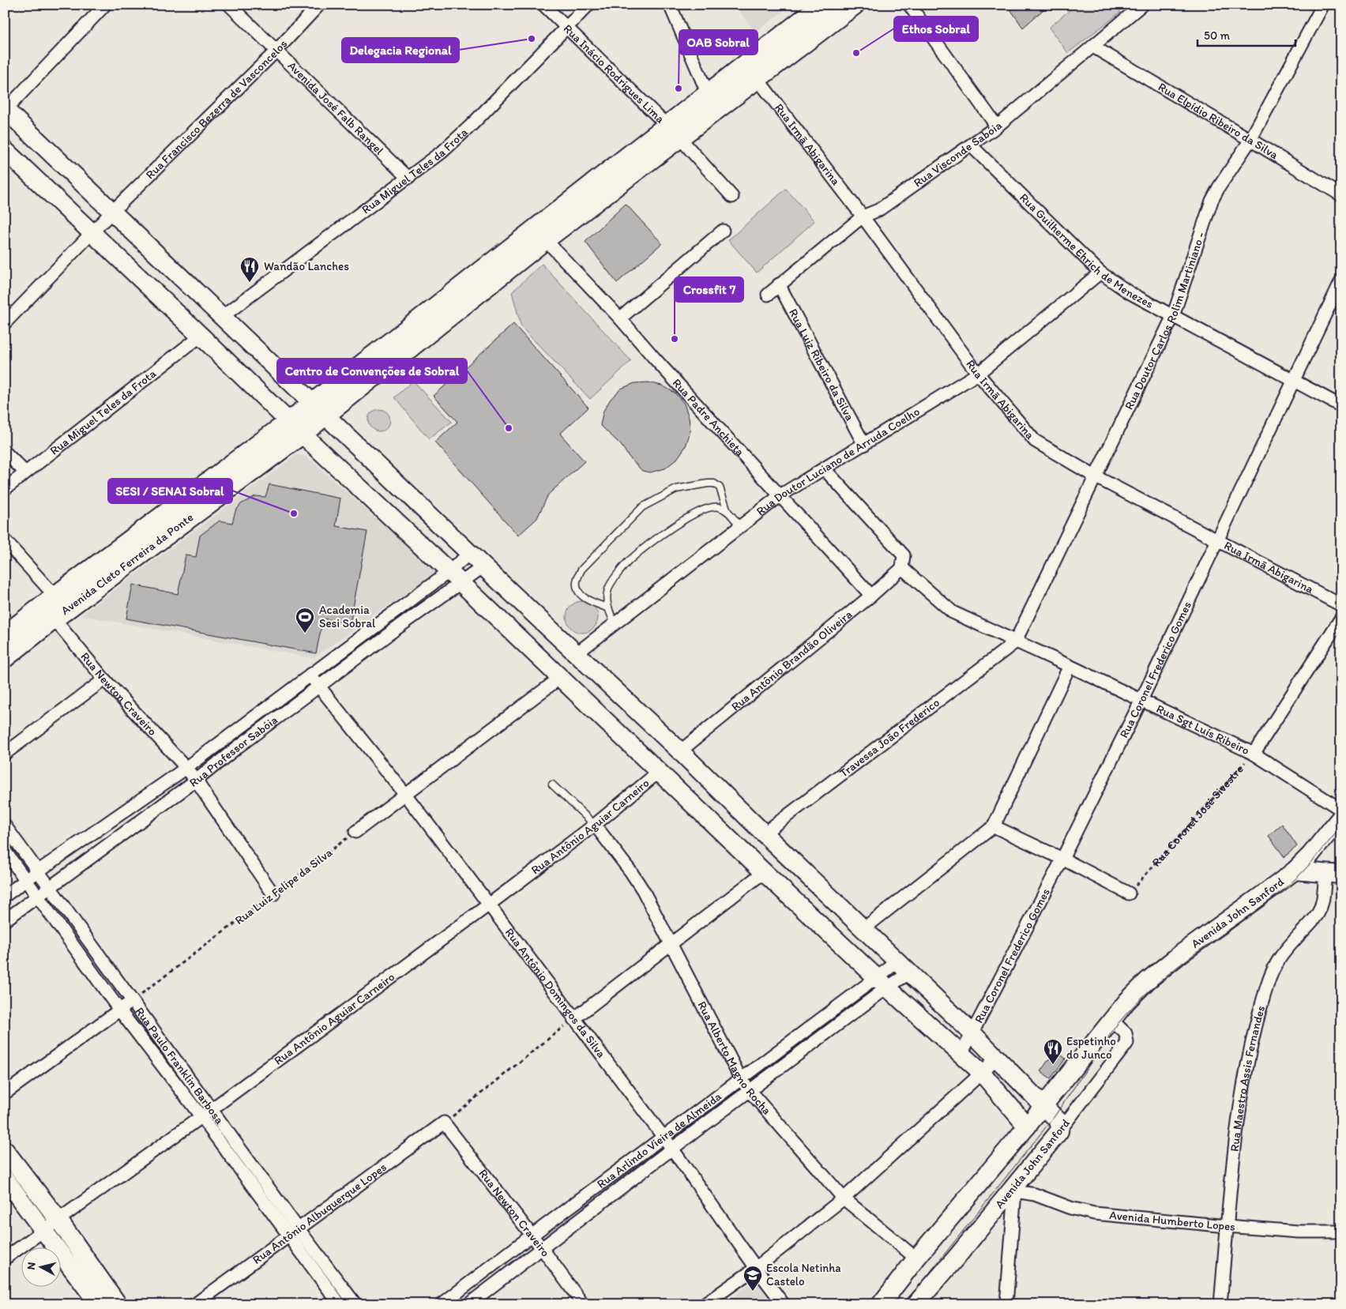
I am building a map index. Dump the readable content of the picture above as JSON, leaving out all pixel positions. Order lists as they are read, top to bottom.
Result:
{
  "streets": {
    "main road": ["Avenida Cleto Ferreira da Ponte", "Avenida John Sanford"],
    "street": [
      "Rua Inácio Rodrigues Lima",
      "Avenida José Falb Rangel",
      "Rua Francisco Bezerra de Vasconcelos",
      "Rua Elpídio Ribeiro da Silva",
      "Rua Irmã Abigarina",
      "Rua Visconde Sabóia",
      "Rua Miguel Teles da Frota",
      "Rua Guilherme Ehrich de Menezes",
      "Rua Doutor Carlos Rolim Martiniano -",
      "Rua Luiz Ribeiro da Silva",
      "Rua Padre Anchieta",
      "Rua Doutor Luciano de Arruda Coelho",
      "Rua Antônio Brandão Oliveira",
      "Rua Coronel Frederico Gomes",
      "Rua Newton Craveiro",
      "Rua Sgt Luís Ribeiro",
      "Travessa João Frederico",
      "Rua Professor Sabóia",
      "Rua Antônio Aguiar Carneiro",
      "Rua Antônio Domingos da Silva",
      "Rua Alberto Magno Rocha",
      "Rua Paulo Franklin Barbosa",
      "Rua Maestro Assis Fernandes",
      "Rua Arlindo Vieira de Almeida",
      "Rua Antônio Albuquerque Lopes",
      "Avenida Humberto Lopes"
    ],
    "path": ["Rua Coronel José Sivestre", "Rua Luiz Felipe da Silva"]
  },
  "crossings": [
    ["Rua Inácio Rodrigues Lima", "Rua Miguel Teles da Frota"],
    ["Avenida José Falb Rangel", "Rua Francisco Bezerra de Vasconcelos"],
    ["Avenida José Falb Rangel", "Rua Miguel Teles da Frota"],
    ["Rua Elpídio Ribeiro da Silva", "Rua Visconde Sabóia"],
    ["Rua Elpídio Ribeiro da Silva", "Rua Doutor Carlos Rolim Martiniano -"],
    ["Rua Irmã Abigarina", "Rua Visconde Sabóia"],
    ["Rua Irmã Abigarina", "Rua Doutor Carlos Rolim Martiniano -"],
    ["Rua Irmã Abigarina", "Rua Doutor Luciano de Arruda Coelho"],
    ["Rua Irmã Abigarina", "Rua Coronel Frederico Gomes"],
    ["Rua Visconde Sabóia", "Rua Guilherme Ehrich de Menezes"],
    ["Rua Visconde Sabóia", "Rua Luiz Ribeiro da Silva"],
    ["Rua Guilherme Ehrich de Menezes", "Rua Doutor Carlos Rolim Martiniano -"],
    ["Rua Guilherme Ehrich de Menezes", "Rua Doutor Luciano de Arruda Coelho"],
    ["Rua Guilherme Ehrich de Menezes", "Rua Coronel Frederico Gomes"],
    ["Rua Doutor Carlos Rolim Martiniano -", "Rua Sgt Luís Ribeiro"],
    ["Rua Doutor Carlos Rolim Martiniano -", "Travessa João Frederico"],
    ["Rua Luiz Ribeiro da Silva", "Rua Doutor Luciano de Arruda Coelho"],
    ["Rua Padre Anchieta", "Rua Doutor Luciano de Arruda Coelho"],
    ["Rua Padre Anchieta", "Rua Antônio Brandão Oliveira"],
    ["Avenida Cleto Ferreira da Ponte", "Rua Newton Craveiro"],
    ["Rua Antônio Brandão Oliveira", "Rua Sgt Luís Ribeiro"],
    ["Rua Coronel Frederico Gomes", "Rua Sgt Luís Ribeiro"],
    ["Rua Newton Craveiro", "Rua Professor Sabóia"],
    ["Rua Newton Craveiro", "Rua Arlindo Vieira de Almeida"],
    ["Rua Newton Craveiro", "Rua Antônio Albuquerque Lopes"],
    ["Rua Sgt Luís Ribeiro", "Travessa João Frederico"],
    ["Rua Sgt Luís Ribeiro", "Rua Coronel José Sivestre"],
    ["Rua Professor Sabóia", "Rua Antônio Domingos da Silva"],
    ["Rua Professor Sabóia", "Rua Paulo Franklin Barbosa"],
    ["Rua Antônio Aguiar Carneiro", "Rua Antônio Domingos da Silva"],
    ["Rua Antônio Aguiar Carneiro", "Rua Alberto Magno Rocha"],
    ["Rua Antônio Aguiar Carneiro", "Rua Paulo Franklin Barbosa"],
    ["Rua Luiz Felipe da Silva", "Rua Paulo Franklin Barbosa"],
    ["Avenida John Sanford", "Rua Alberto Magno Rocha"],
    ["Avenida John Sanford", "Avenida Humberto Lopes"],
    ["Rua Antônio Domingos da Silva", "Rua Arlindo Vieira de Almeida"],
    ["Rua Alberto Magno Rocha", "Rua Arlindo Vieira de Almeida"],
    ["Rua Paulo Franklin Barbosa", "Rua Antônio Albuquerque Lopes"],
    ["Rua Maestro Assis Fernandes", "Avenida Humberto Lopes"]
  ],
  "places": {
    "other": [
      "Delegacia Regional",
      "Ethos Sobral",
      "OAB Sobral",
      "Crossfit 7",
      "Centro de Convenções de Sobral",
      "SESI / SENAI Sobral"
    ],
    "restaurant": ["Wandão Lanches", "Espetinho do Junco"],
    "sports": ["Academia Sesi Sobral"],
    "school or university": ["Escola Netinha Castelo"]
  },
  "scale_bar": "50 m",
  "north": "left"
}
